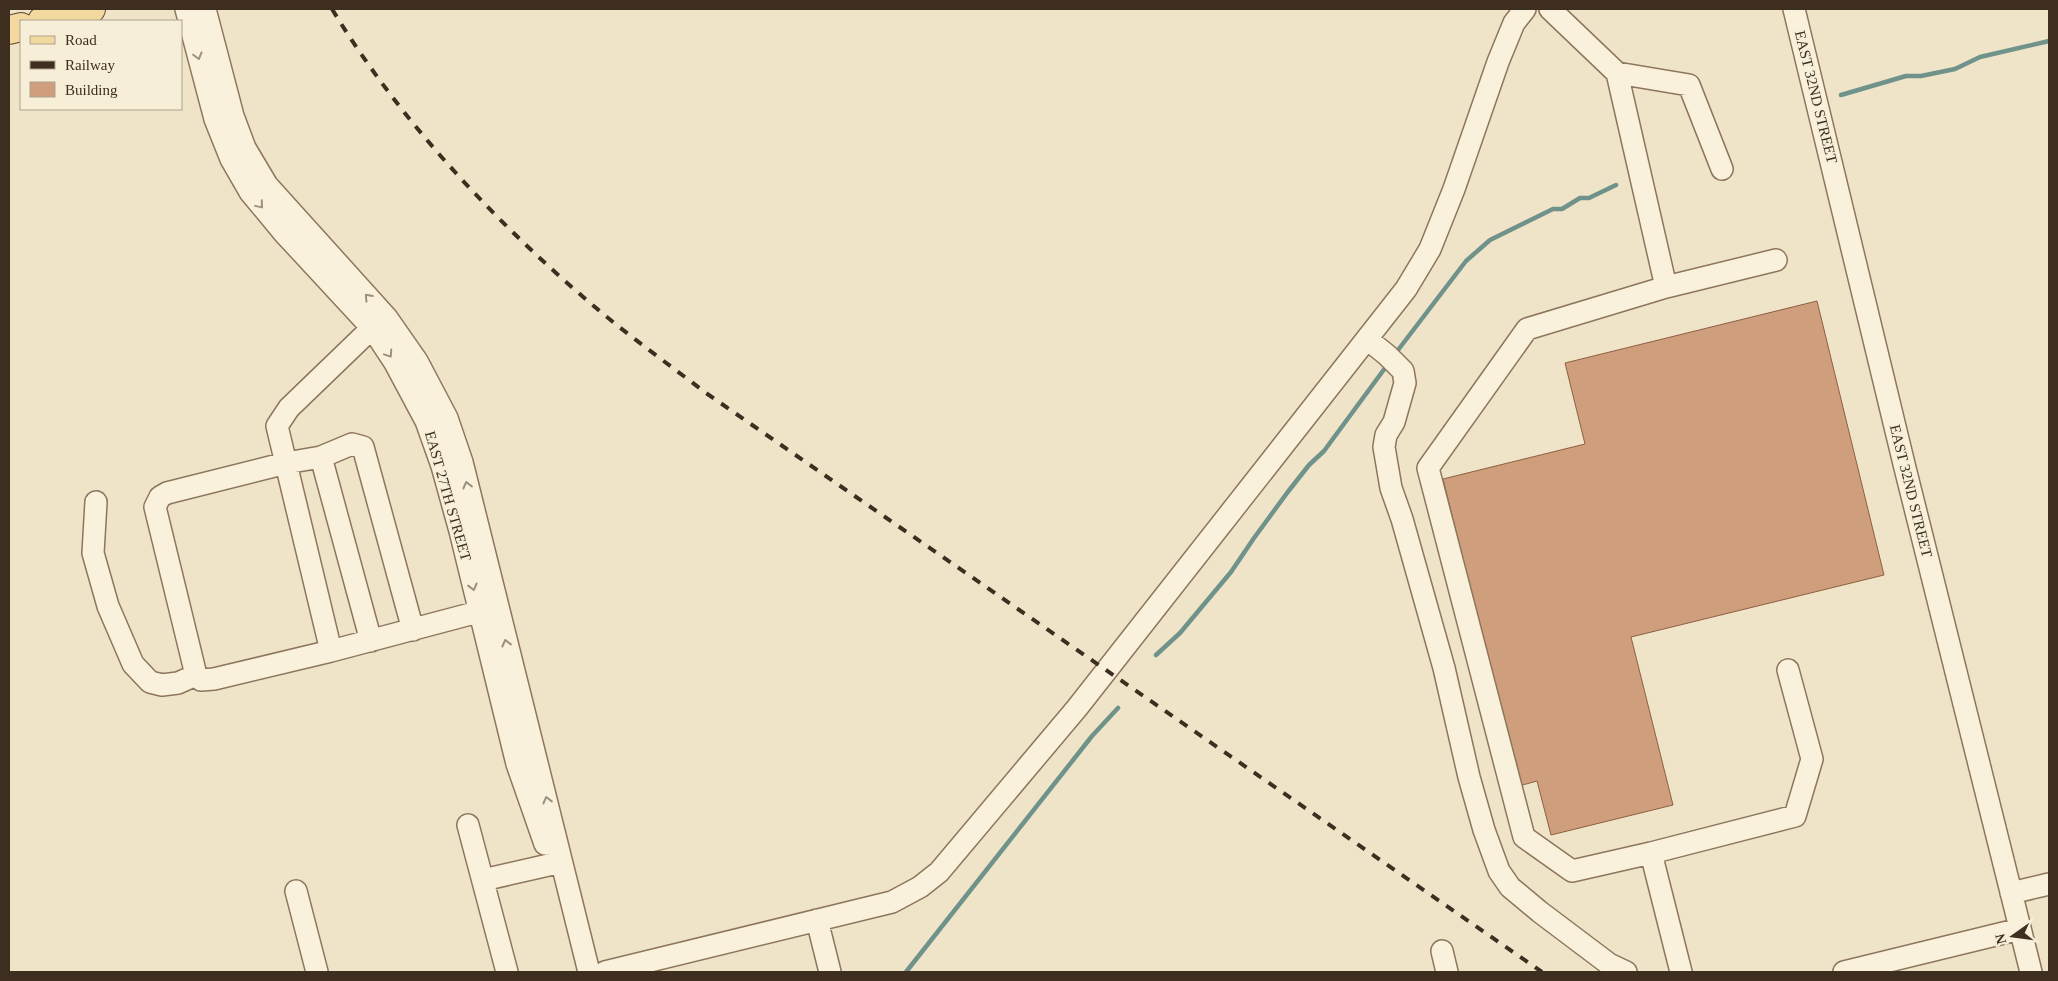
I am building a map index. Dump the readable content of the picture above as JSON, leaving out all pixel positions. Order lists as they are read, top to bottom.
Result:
{
  "streets": {
    "street": ["EAST 32ND STREET", "EAST 27TH STREET"]
  },
  "legend": ["Road", "Railway", "Building"],
  "north": "left"
}
